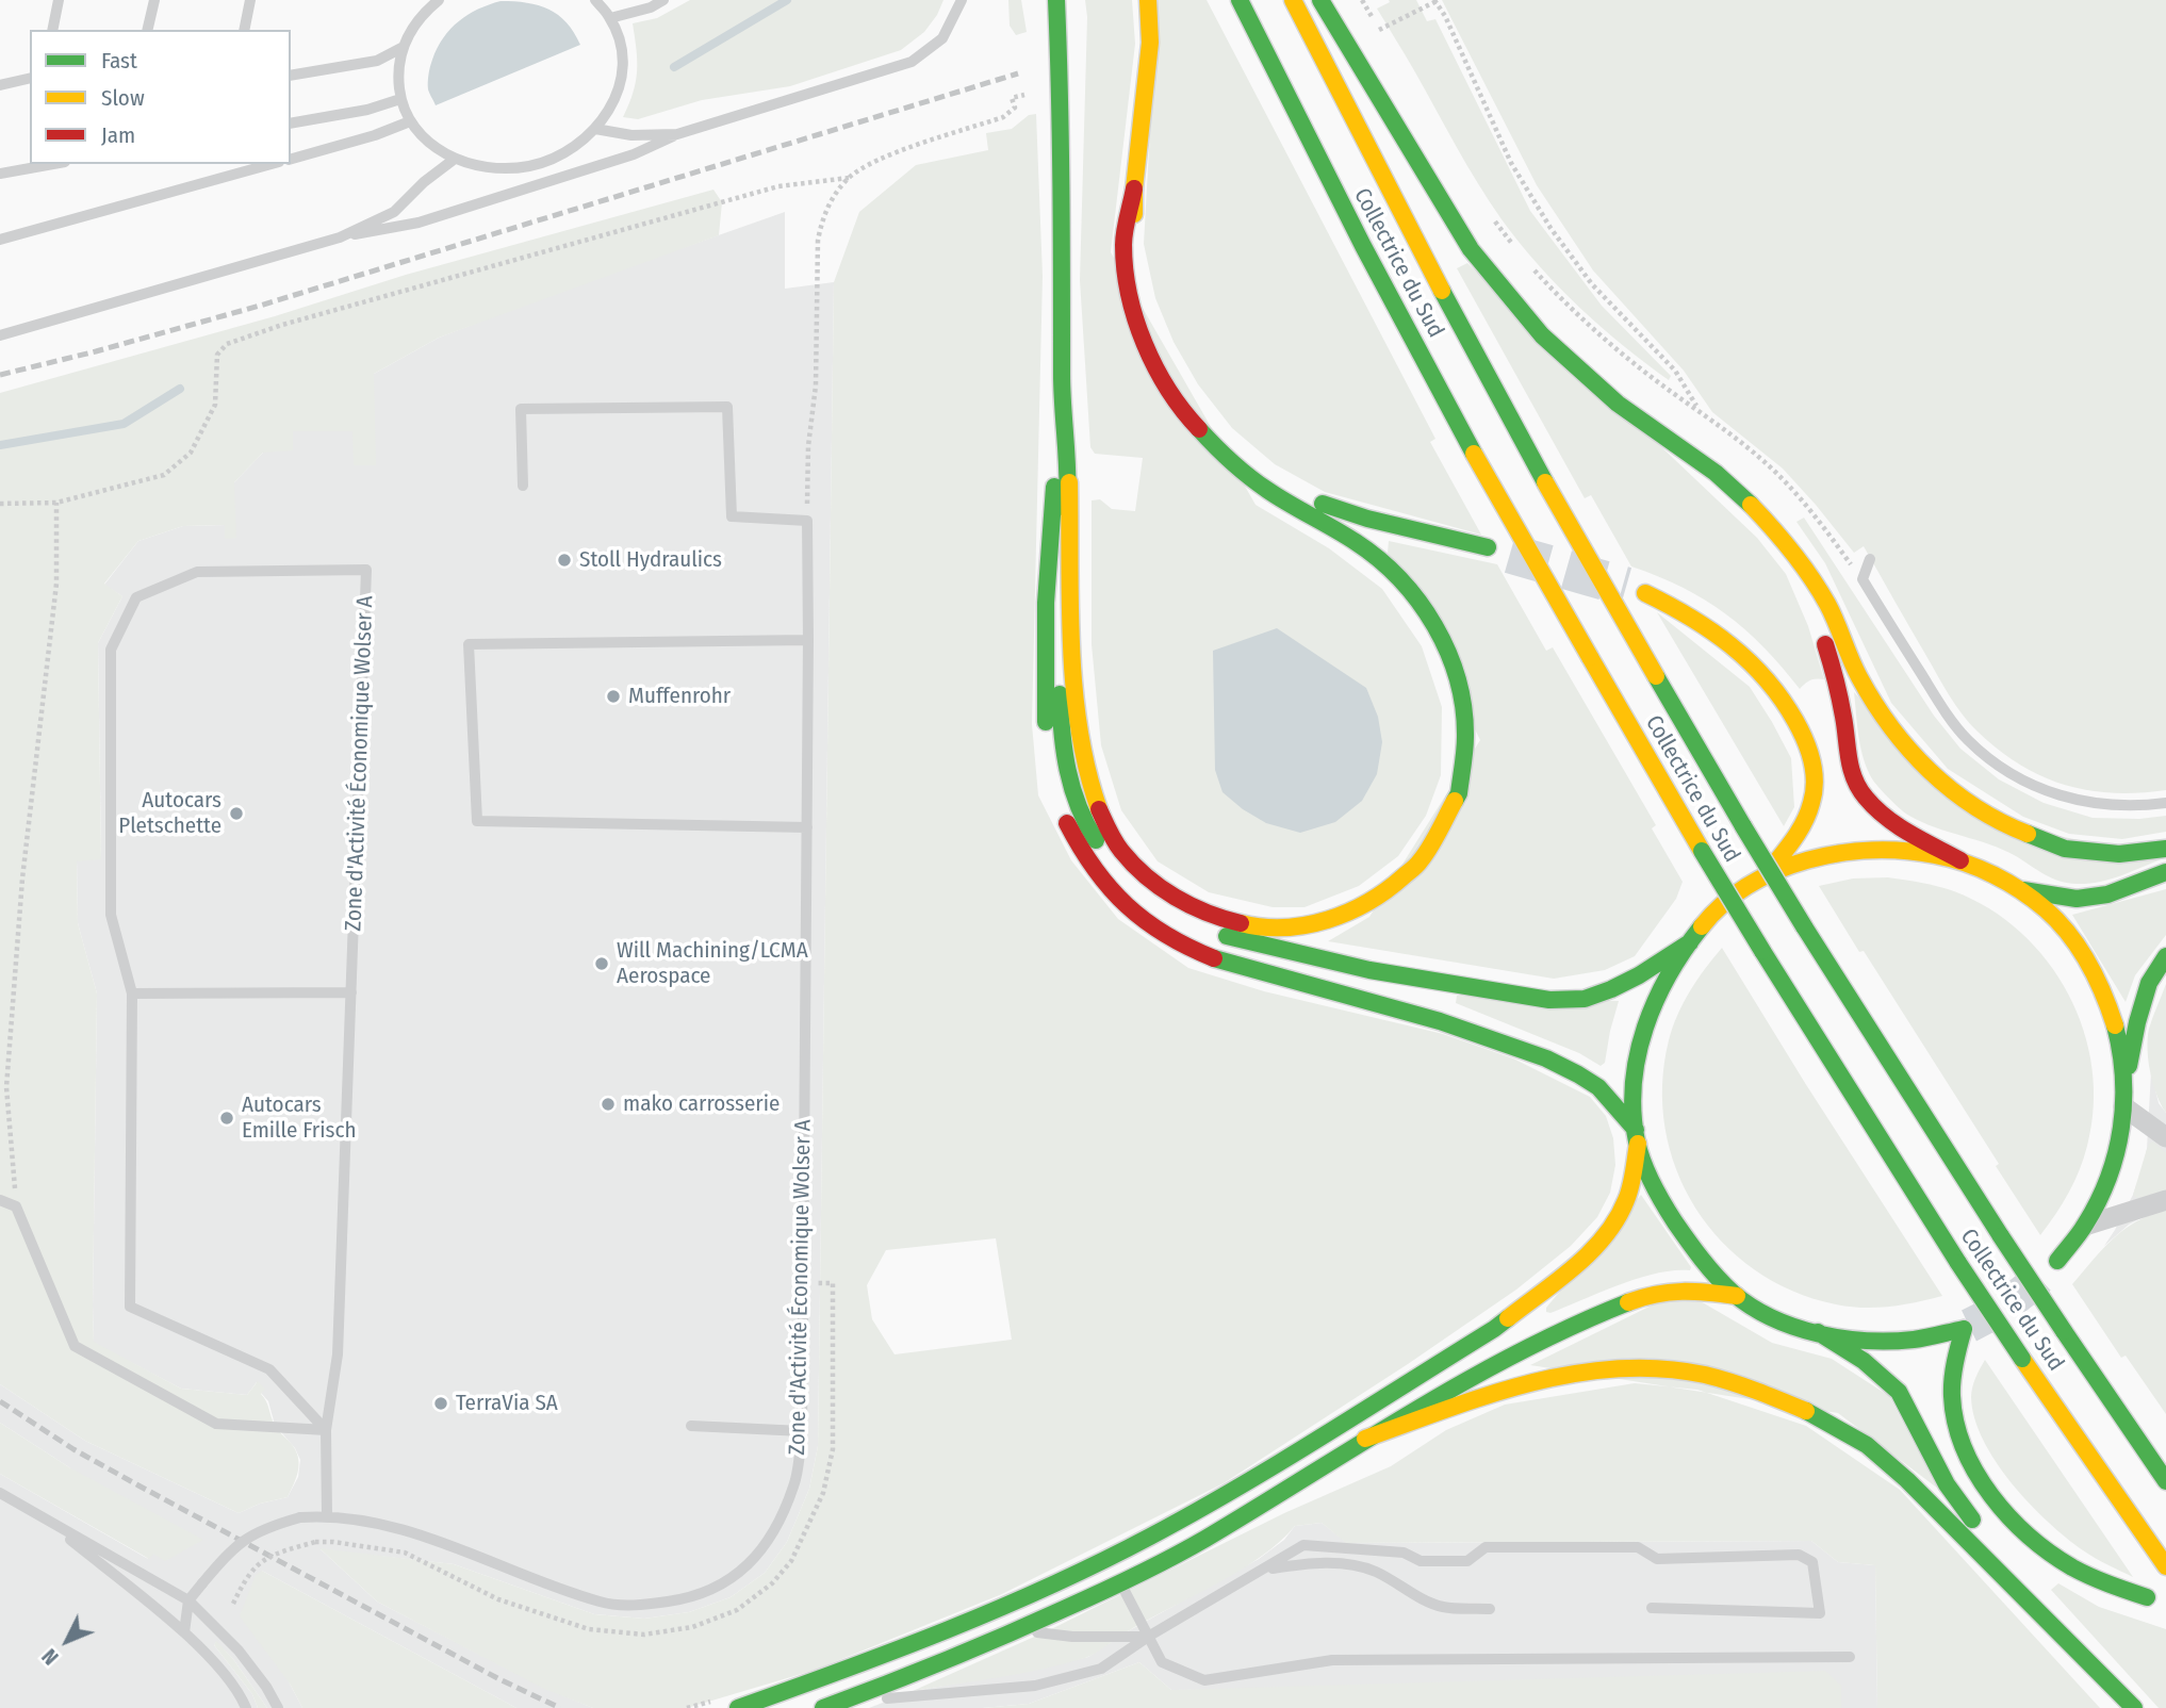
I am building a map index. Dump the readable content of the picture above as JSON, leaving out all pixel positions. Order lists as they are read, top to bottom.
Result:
{
  "streets": {
    "main road": ["Collectrice du Sud"],
    "lane": ["Zone d'Activité Économique Wolser A"]
  },
  "places": [
    "Stoll Hydraulics",
    "Muffenrohr",
    "Autocars Pletschette",
    "Will Machining/LCMA Aerospace",
    "mako carrosserie",
    "Autocars Emille Frisch",
    "TerraVia SA"
  ],
  "legend": ["Fast", "Slow", "Jam"],
  "north": "bottom left"
}
